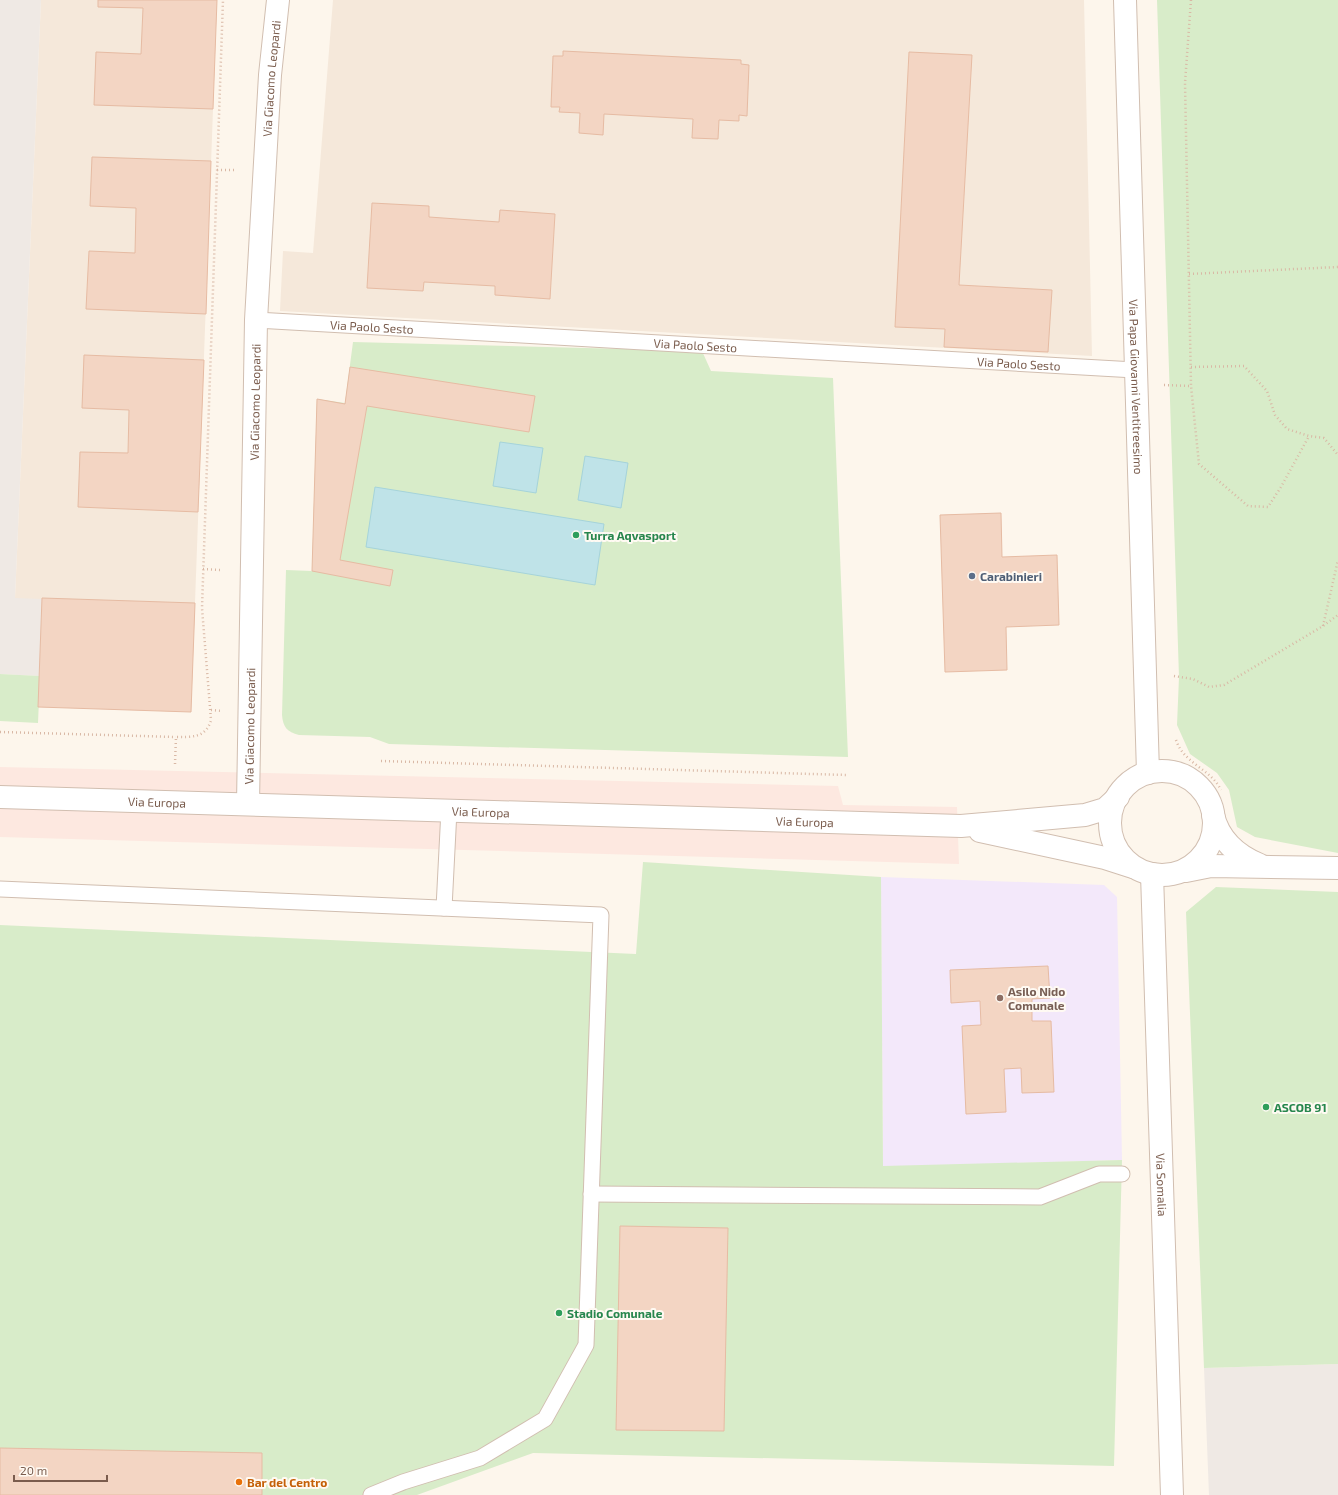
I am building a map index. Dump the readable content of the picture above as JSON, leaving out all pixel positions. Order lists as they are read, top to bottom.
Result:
{
  "streets": {
    "street": [
      "Via Giacomo Leopardi",
      "Via Papa Giovanni Ventitreesimo",
      "Via Europa",
      "Via Somalia"
    ],
    "lane": ["Via Paolo Sesto"]
  },
  "crossings": [
    ["Via Giacomo Leopardi", "Via Paolo Sesto"],
    ["Via Giacomo Leopardi", "Via Europa"],
    ["Via Paolo Sesto", "Via Papa Giovanni Ventitreesimo"],
    ["Via Papa Giovanni Ventitreesimo", "Via Europa"],
    ["Via Papa Giovanni Ventitreesimo", "Via Somalia"],
    ["Via Europa", "Via Somalia"]
  ],
  "places": [
    "Turra Aqvasport",
    "Carabinieri",
    "Asilo Nido Comunale",
    "ASCOB 91",
    "Stadio Comunale",
    "Bar del Centro"
  ],
  "scale_bar": "20 m"
}
